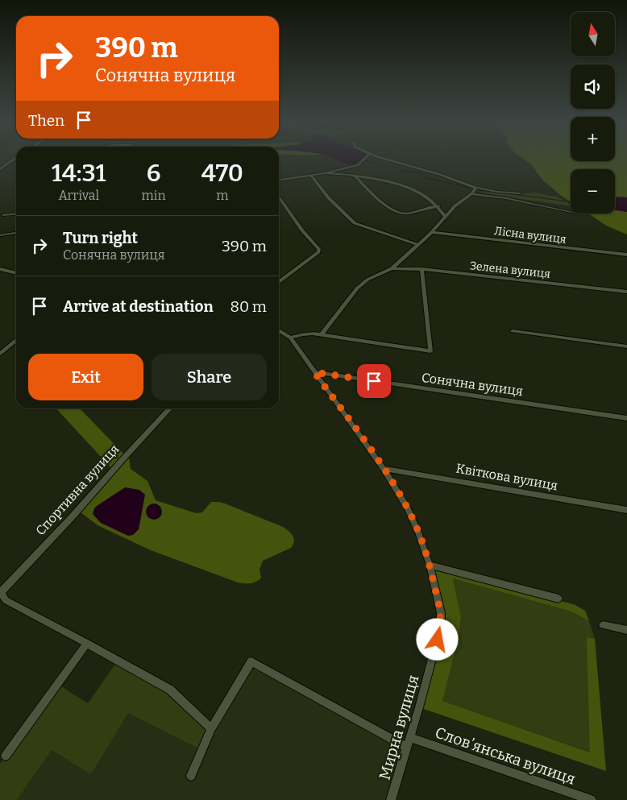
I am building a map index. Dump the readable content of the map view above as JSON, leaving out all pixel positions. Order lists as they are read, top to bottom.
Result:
{
  "streets": {
    "street": [
      "Лісна вулиця",
      "Зелена вулиця",
      "Сонячна вулиця",
      "Квіткова вулиця",
      "Спортивна вулиця",
      "Мирна вулиця",
      "Словʼянська вулиця"
    ]
  },
  "crossings": [
    ["Сонячна вулиця", "Мирна вулиця"],
    ["Квіткова вулиця", "Мирна вулиця"],
    ["Мирна вулиця", "Словʼянська вулиця"]
  ],
  "north": "top",
  "page": {
    "map_buttons": ["+", "−"],
    "turn": ["390 m", "Сонячна вулиця"],
    "then": "Then",
    "eta": [
      "14:31",
      "Arrival",
      "6",
      "min",
      "470",
      "m"
    ],
    "list": [
      {
        "name": "Turn right",
        "note": "Сонячна вулиця",
        "value": "390 m"
      },
      {
        "name": "Arrive at destination",
        "value": "80 m"
      }
    ],
    "buttons": ["Exit", "Share"]
  }
}
